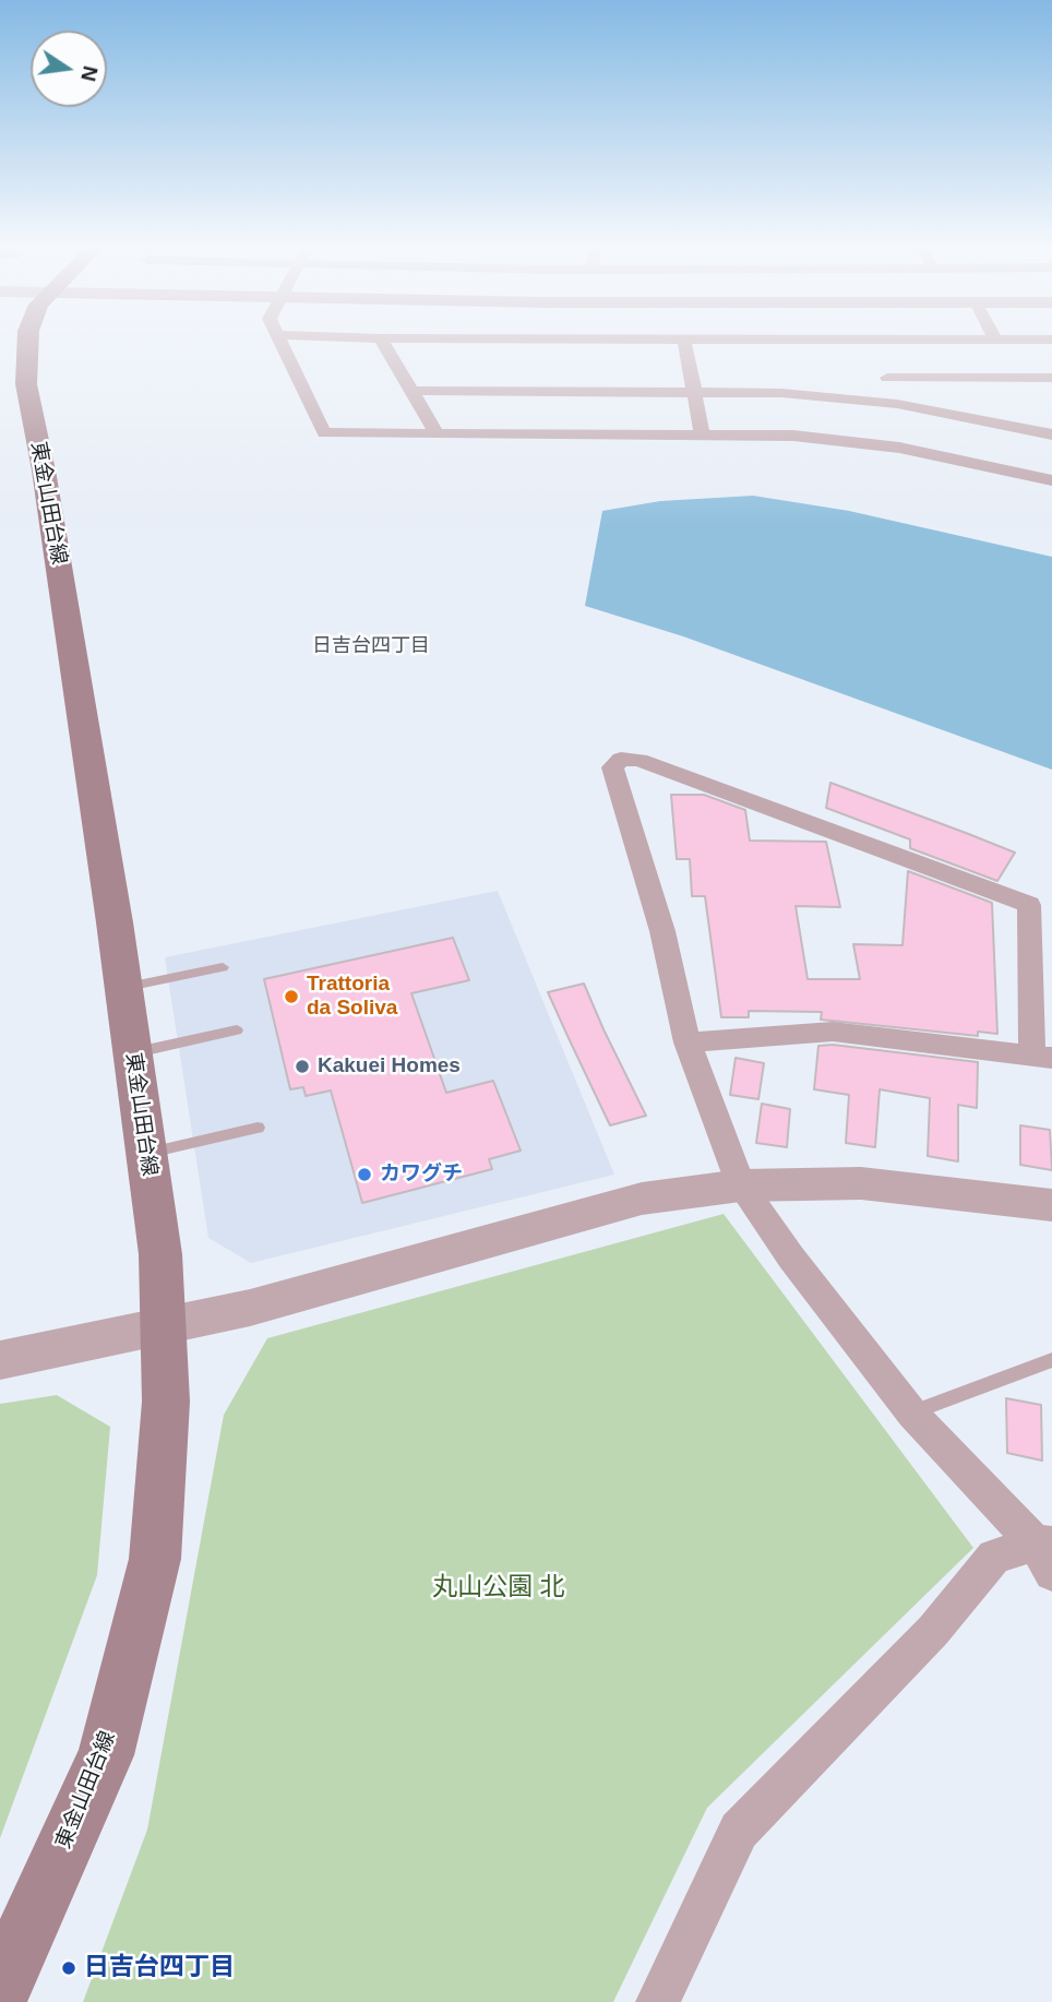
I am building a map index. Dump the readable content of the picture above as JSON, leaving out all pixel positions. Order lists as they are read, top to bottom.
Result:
{
  "streets": {
    "main road": ["東金山田台線"]
  },
  "districts": ["日吉台四丁目"],
  "parks": ["丸山公園 北"],
  "places": [
    "Trattoria da Soliva",
    "Kakuei Homes",
    "カワグチ",
    "日吉台四丁目"
  ],
  "north": "right"
}
